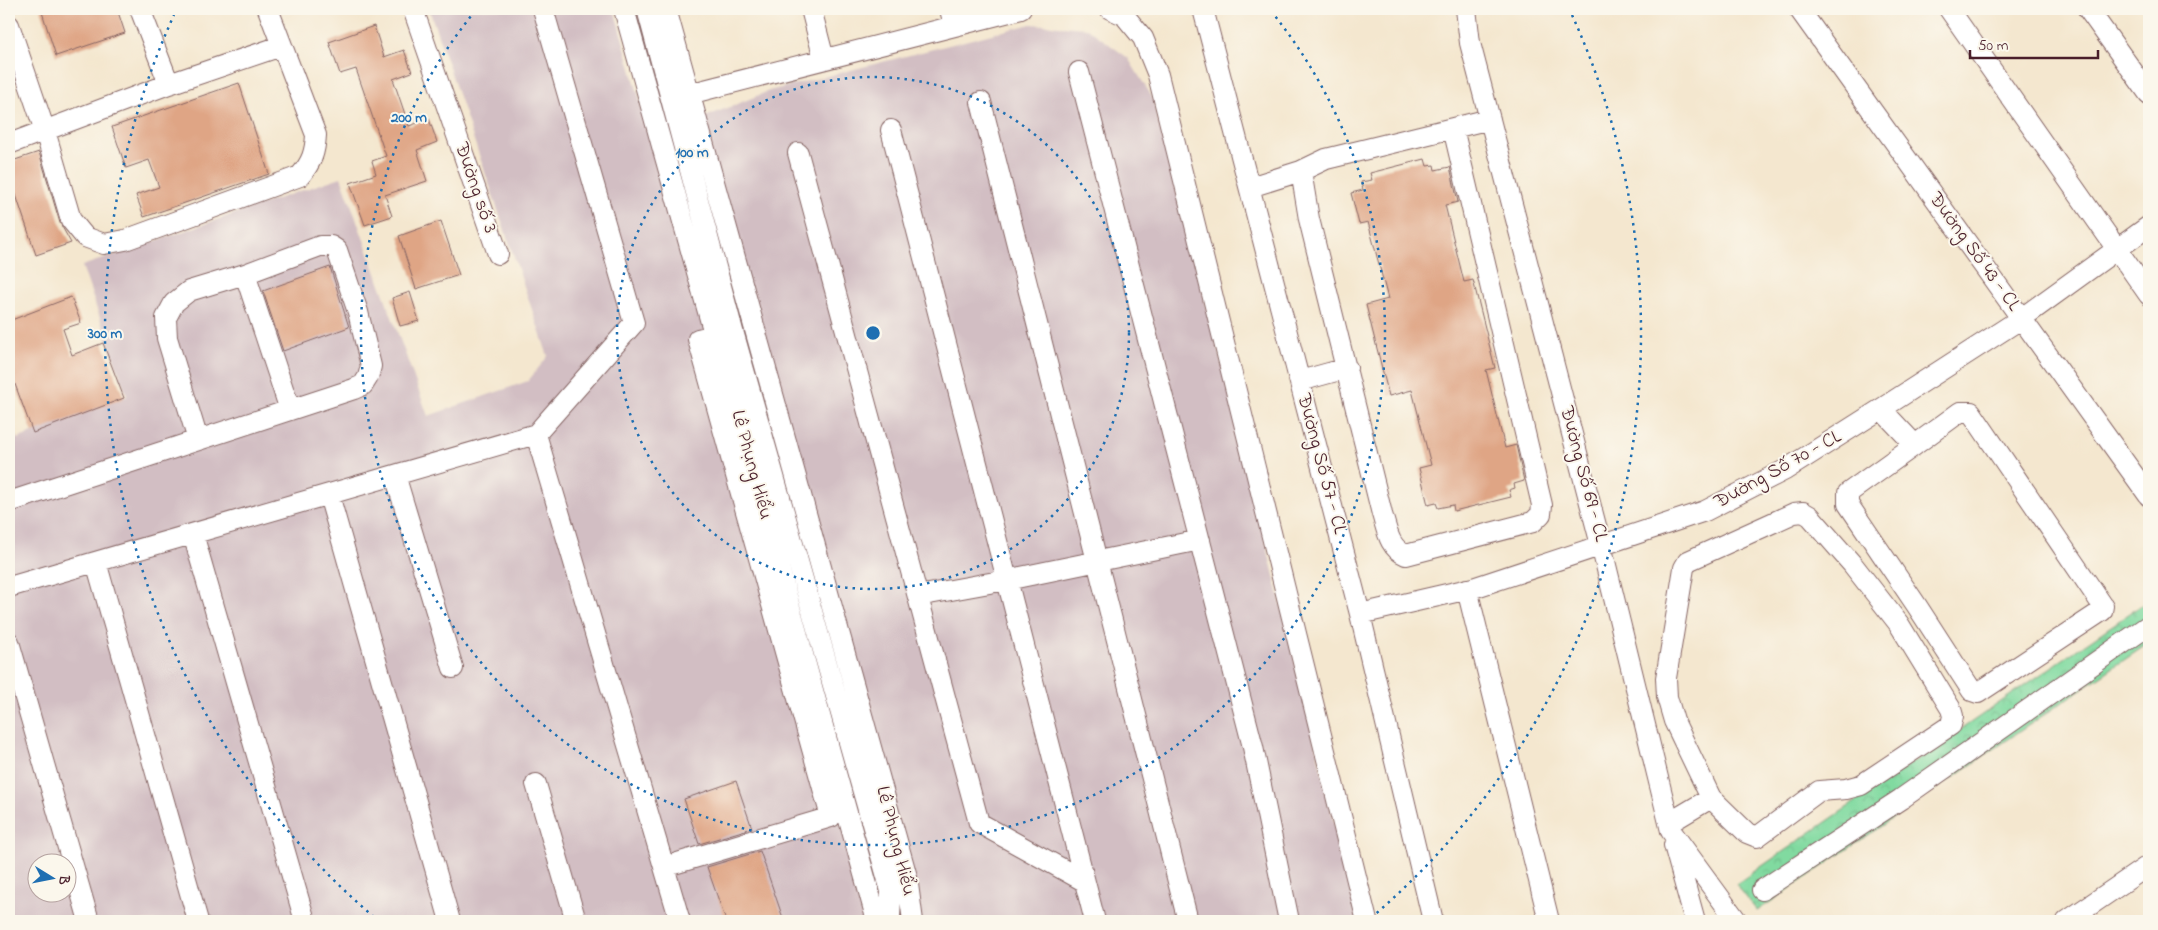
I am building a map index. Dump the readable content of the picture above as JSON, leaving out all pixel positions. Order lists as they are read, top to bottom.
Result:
{
  "streets": {
    "street": [
      "Đường số 3",
      "Đường Số 43 - CL",
      "Đường Số 57 - CL",
      "Lê Phụng Hiểu",
      "Đường Số 70 - CL",
      "Đường Số 69 - CL"
    ]
  },
  "crossings": [
    ["Đường Số 43 - CL", "Đường Số 70 - CL"],
    ["Đường Số 57 - CL", "Đường Số 70 - CL"],
    ["Đường Số 70 - CL", "Đường Số 69 - CL"]
  ],
  "scale_bar": "50 m",
  "north": "right",
  "rings": ["200 m", "100 m", "300 m"]
}
